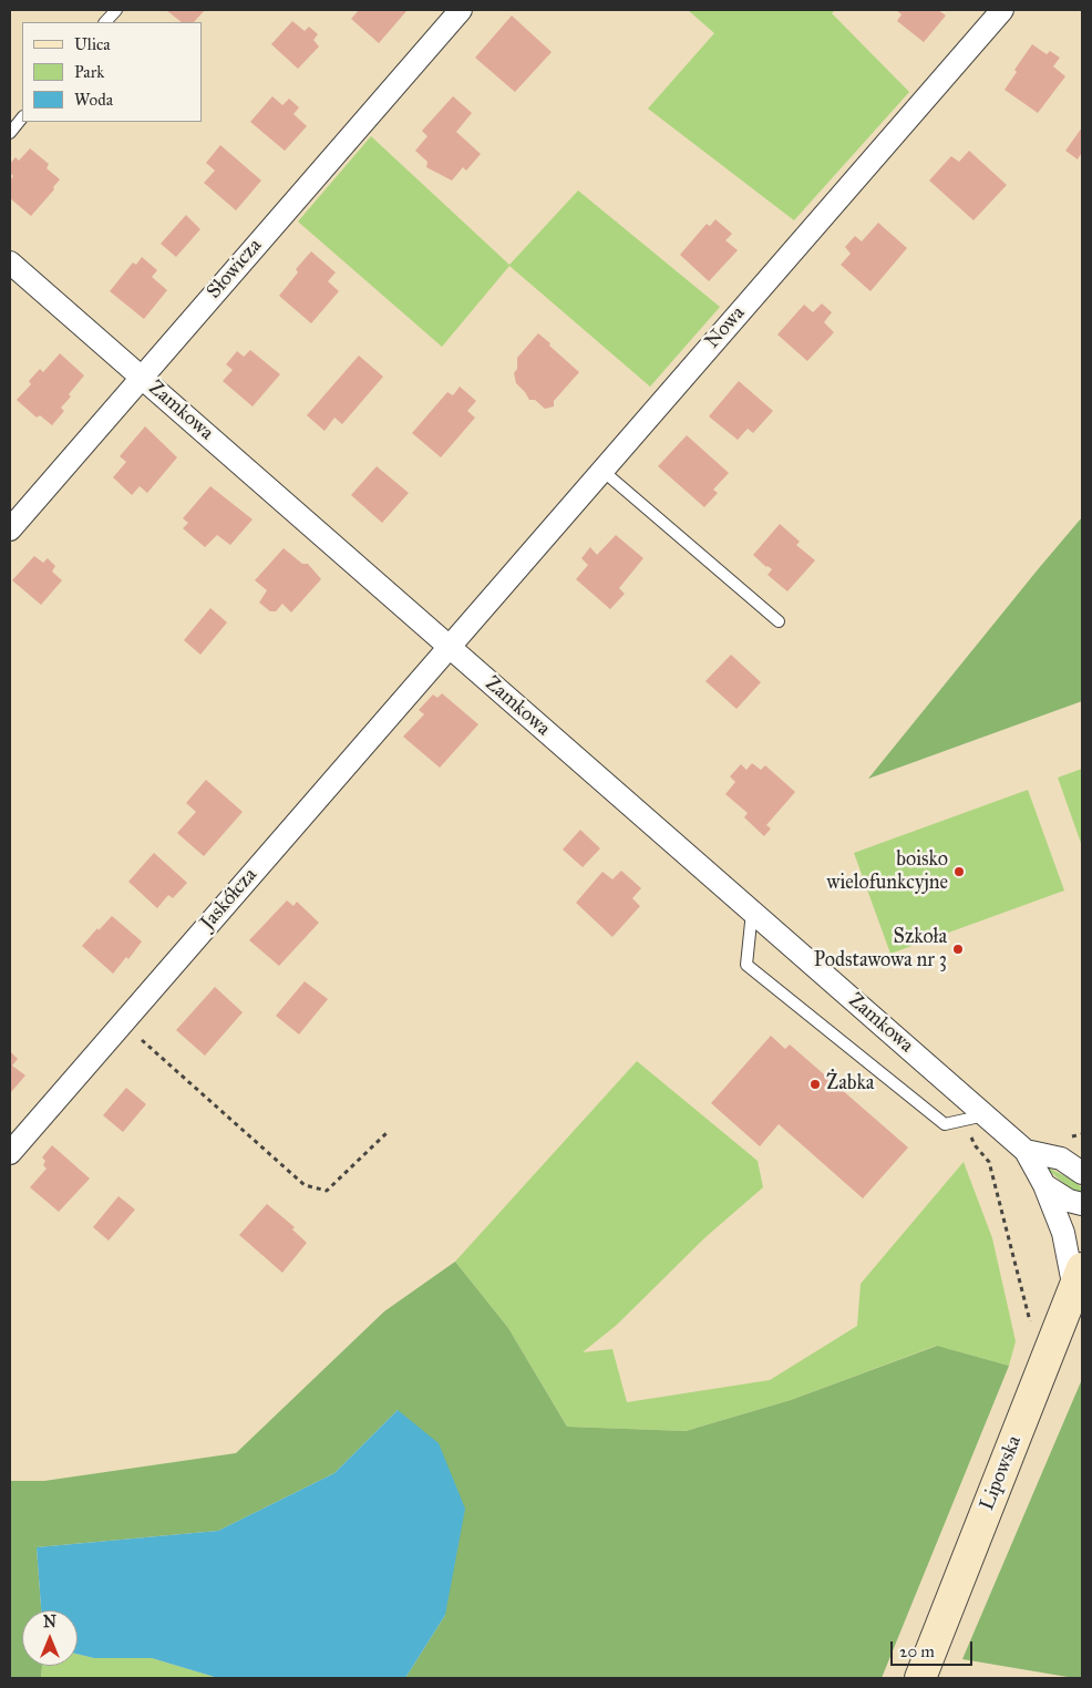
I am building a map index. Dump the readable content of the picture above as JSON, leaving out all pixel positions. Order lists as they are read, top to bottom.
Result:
{
  "streets": {
    "street": [
      "Słowicza",
      "Nowa",
      "Zamkowa",
      "Jaskółcza",
      "Lipowska"
    ]
  },
  "crossings": [
    ["Słowicza", "Zamkowa"],
    ["Nowa", "Zamkowa"],
    ["Nowa", "Jaskółcza"],
    ["Zamkowa", "Jaskółcza"],
    ["Zamkowa", "Lipowska"]
  ],
  "places": ["boisko wielofunkcyjne", "Szkoła Podstawowa nr 3", "Żabka"],
  "legend": ["Ulica", "Park", "Woda"],
  "scale_bar": "20 m",
  "north": "top"
}
